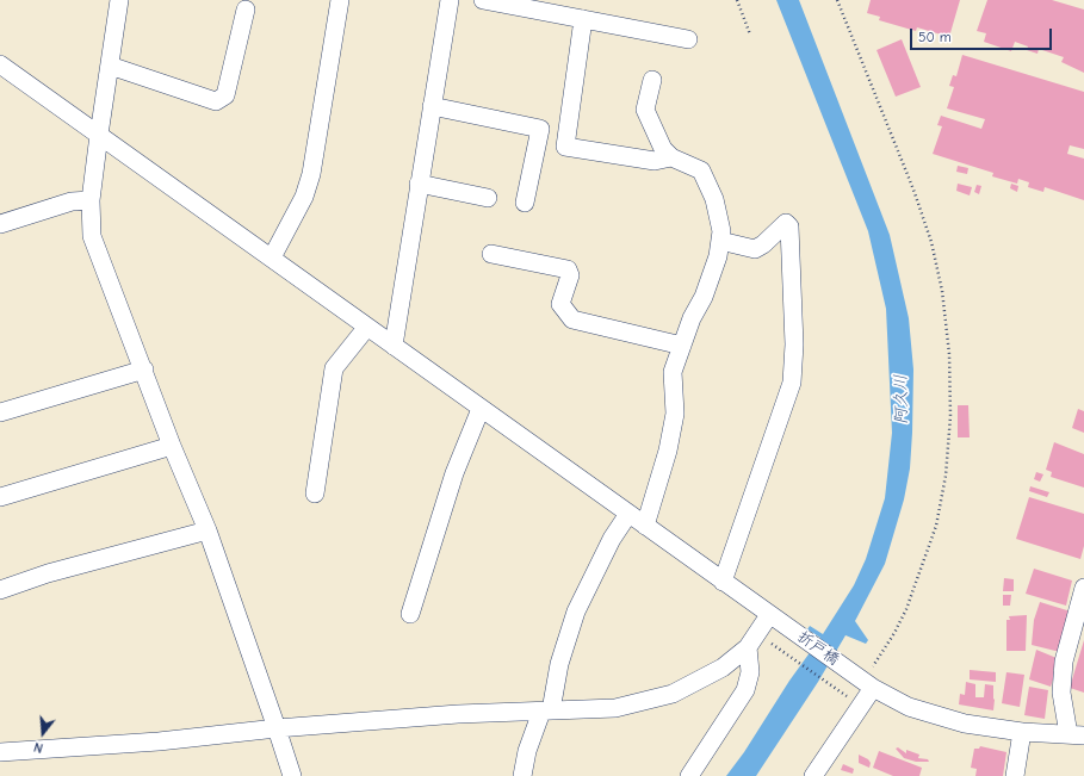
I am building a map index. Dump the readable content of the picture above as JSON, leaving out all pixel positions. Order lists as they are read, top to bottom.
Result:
{
  "streets": {
    "street": ["折戸橋"]
  },
  "water": ["阿久川"],
  "scale_bar": "50 m",
  "north": "bottom"
}
